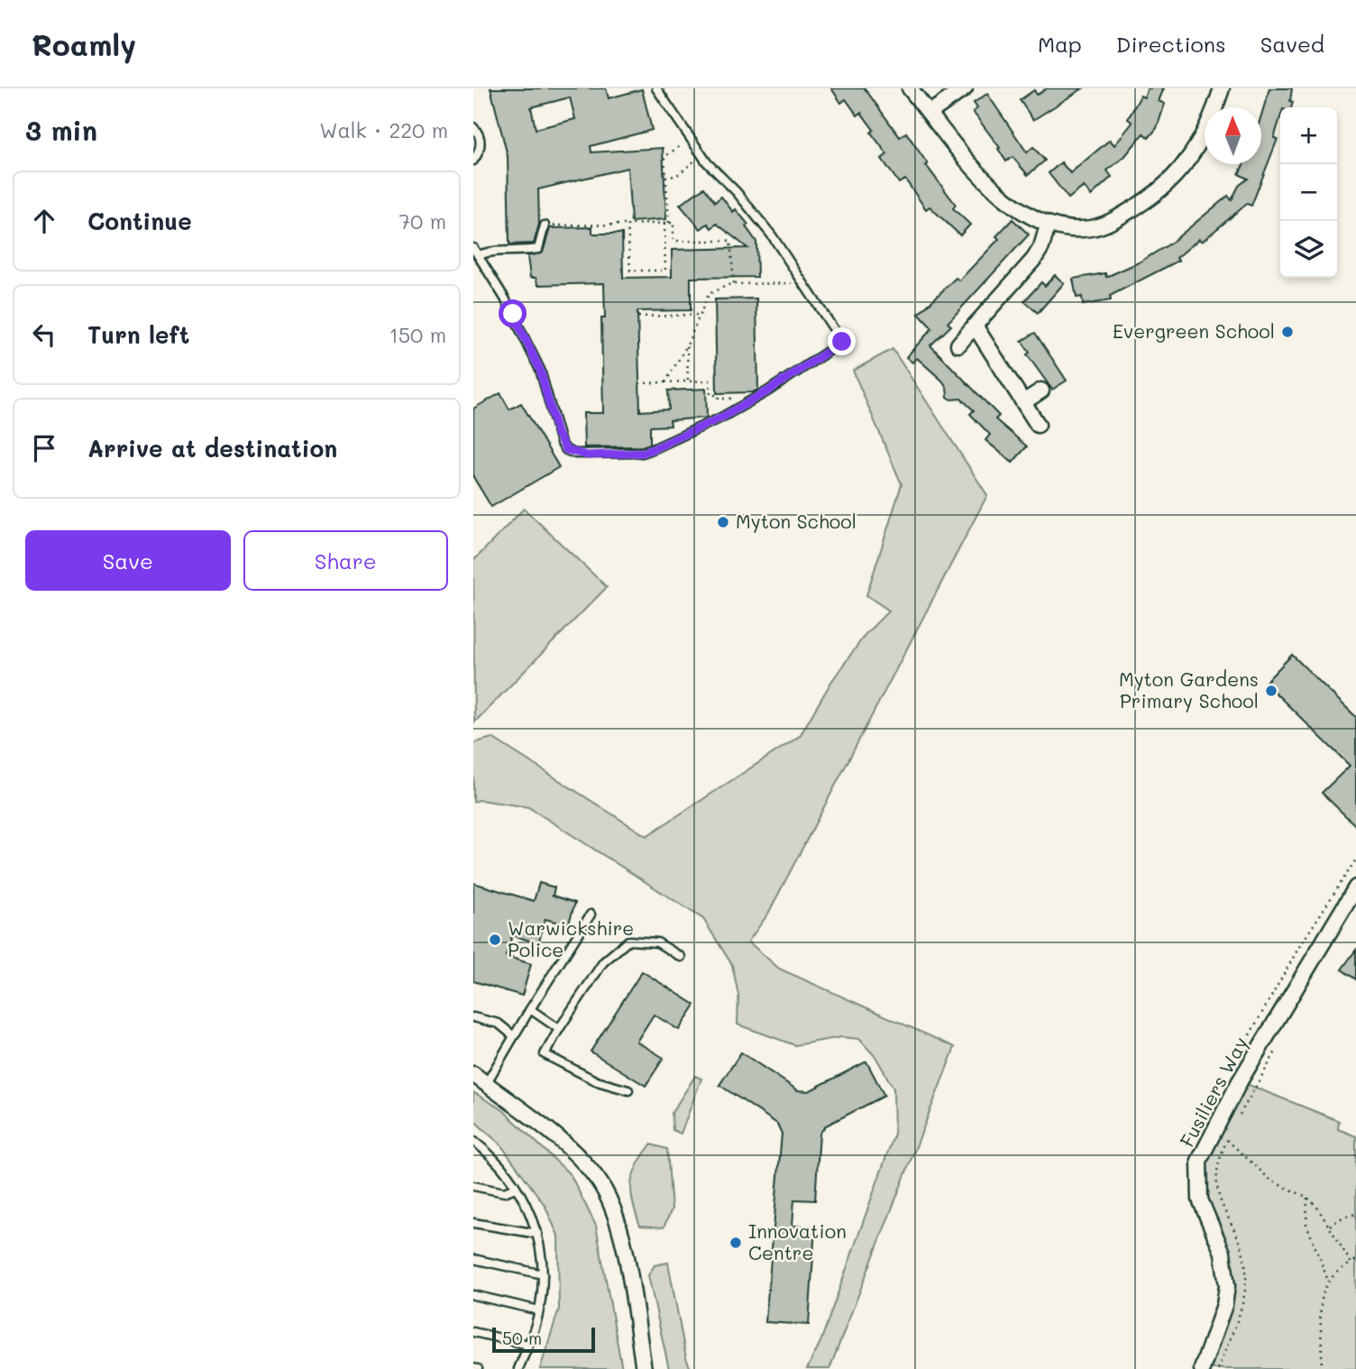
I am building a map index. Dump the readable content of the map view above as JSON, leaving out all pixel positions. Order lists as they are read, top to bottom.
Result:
{
  "streets": {
    "street": ["Fusiliers Way"]
  },
  "places": [
    "Evergreen School",
    "Myton School",
    "Myton Gardens Primary School",
    "Warwickshire Police",
    "Innovation Centre"
  ],
  "scale_bar": "50 m",
  "north": "top",
  "page": {
    "header": "Roamly",
    "nav": ["Map", "Directions", "Saved"],
    "heading": ["3 min", "Walk · 220 m"],
    "map_buttons": ["+", "−"],
    "list": [
      ["Continue", "70 m"],
      ["Turn left", "150 m"],
      "Arrive at destination"
    ],
    "buttons": ["Save", "Share"],
    "scale": "50 m"
  }
}
